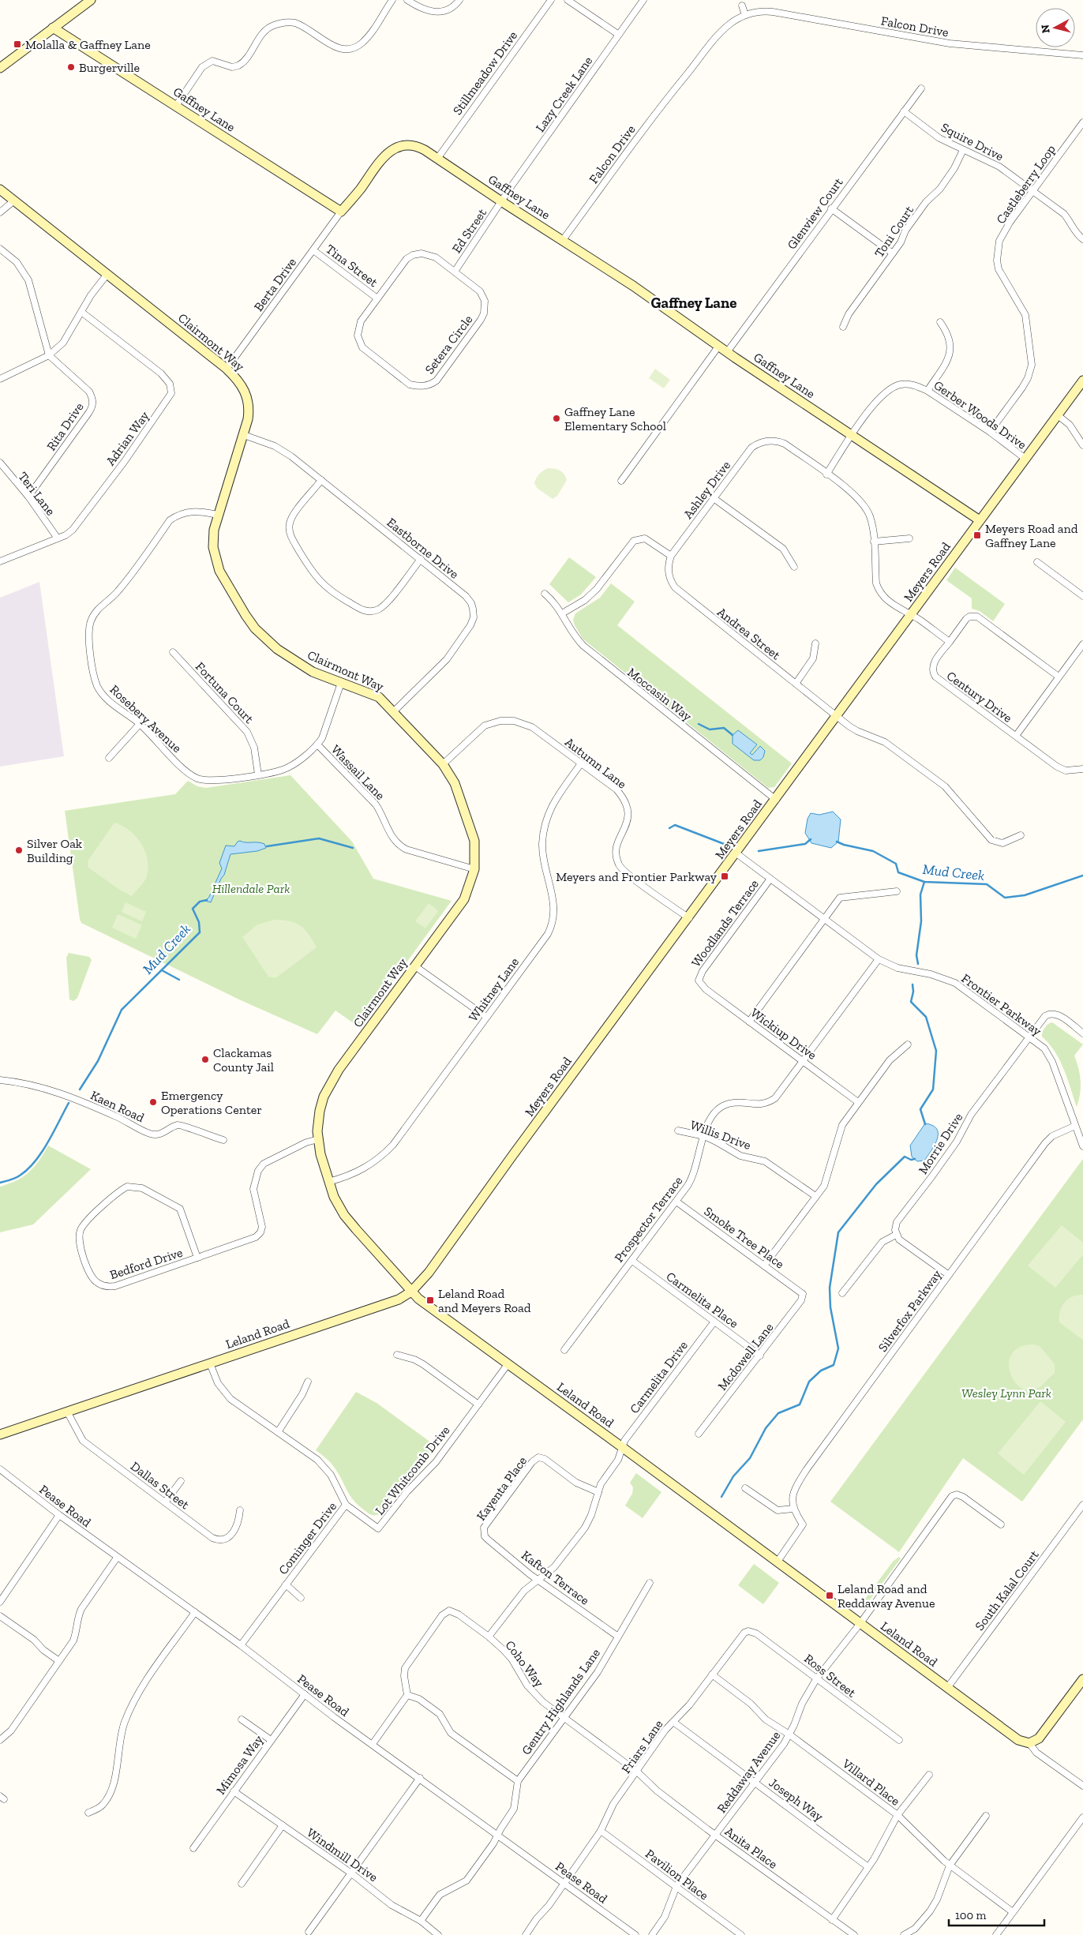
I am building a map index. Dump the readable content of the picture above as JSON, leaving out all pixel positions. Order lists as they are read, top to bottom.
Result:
{
  "streets": {
    "street": [
      "Falcon Drive",
      "Stillmeadow Drive",
      "Lazy Creek Lane",
      "Gaffney Lane",
      "Squire Drive",
      "Castleberry Loop",
      "Glenview Court",
      "Ed Street",
      "Toni Court",
      "Tina Street",
      "Berta Drive",
      "Clairmont Way",
      "Setera Circle",
      "Gerber Woods Drive",
      "Rita Drive",
      "Adrian Way",
      "Ashley Drive",
      "Teri Lane",
      "Eastborne Drive",
      "Meyers Road",
      "Andrea Street",
      "Fortuna Court",
      "Moccasin Way",
      "Century Drive",
      "Rosebery Avenue",
      "Autumn Lane",
      "Wassail Lane",
      "Woodlands Terrace",
      "Whitney Lane",
      "Frontier Parkway",
      "Wickiup Drive",
      "Kaen Road",
      "Willis Drive",
      "Morrie Drive",
      "Prospector Terrace",
      "Smoke Tree Place",
      "Bedford Drive",
      "Carmelita Place",
      "Silverfox Parkway",
      "Leland Road",
      "Mcdowell Lane",
      "Carmelita Drive",
      "Lot Whitcomb Drive",
      "Dallas Street",
      "Kayenta Place",
      "Pease Road",
      "Cominger Drive",
      "Kafton Terrace",
      "South Kalal Court",
      "Coho Way",
      "Ross Street",
      "Gentry Highlands Lane",
      "Friars Lane",
      "Mimosa Way",
      "Reddaway Avenue",
      "Villard Place",
      "Joseph Way",
      "Anita Place",
      "Windmill Drive",
      "Pavilion Place"
    ]
  },
  "crossings": [
    ["Falcon Drive", "Gaffney Lane"],
    ["Stillmeadow Drive", "Gaffney Lane"],
    ["Lazy Creek Lane", "Gaffney Lane"],
    ["Lazy Creek Lane", "Ed Street"],
    ["Gaffney Lane", "Glenview Court"],
    ["Gaffney Lane", "Ed Street"],
    ["Gaffney Lane", "Berta Drive"],
    ["Gaffney Lane", "Gerber Woods Drive"],
    ["Gaffney Lane", "Meyers Road"],
    ["Squire Drive", "Castleberry Loop"],
    ["Squire Drive", "Glenview Court"],
    ["Squire Drive", "Toni Court"],
    ["Castleberry Loop", "Gerber Woods Drive"],
    ["Ed Street", "Tina Street"],
    ["Ed Street", "Setera Circle"],
    ["Tina Street", "Berta Drive"],
    ["Tina Street", "Setera Circle"],
    ["Berta Drive", "Clairmont Way"],
    ["Clairmont Way", "Eastborne Drive"],
    ["Clairmont Way", "Meyers Road"],
    ["Clairmont Way", "Rosebery Avenue"],
    ["Clairmont Way", "Autumn Lane"],
    ["Clairmont Way", "Wassail Lane"],
    ["Clairmont Way", "Whitney Lane"],
    ["Clairmont Way", "Bedford Drive"],
    ["Clairmont Way", "Leland Road"],
    ["Gerber Woods Drive", "Ashley Drive"],
    ["Gerber Woods Drive", "Meyers Road"],
    ["Rita Drive", "Teri Lane"],
    ["Adrian Way", "Teri Lane"],
    ["Ashley Drive", "Andrea Street"],
    ["Meyers Road", "Andrea Street"],
    ["Meyers Road", "Moccasin Way"],
    ["Meyers Road", "Autumn Lane"],
    ["Meyers Road", "Frontier Parkway"],
    ["Meyers Road", "Leland Road"],
    ["Fortuna Court", "Rosebery Avenue"],
    ["Rosebery Avenue", "Wassail Lane"],
    ["Autumn Lane", "Whitney Lane"],
    ["Woodlands Terrace", "Frontier Parkway"],
    ["Woodlands Terrace", "Wickiup Drive"],
    ["Frontier Parkway", "Morrie Drive"],
    ["Frontier Parkway", "Prospector Terrace"],
    ["Frontier Parkway", "Silverfox Parkway"],
    ["Wickiup Drive", "Prospector Terrace"],
    ["Willis Drive", "Prospector Terrace"],
    ["Prospector Terrace", "Smoke Tree Place"],
    ["Prospector Terrace", "Carmelita Place"],
    ["Smoke Tree Place", "Mcdowell Lane"],
    ["Carmelita Place", "Mcdowell Lane"],
    ["Carmelita Place", "Carmelita Drive"],
    ["Leland Road", "Carmelita Drive"],
    ["Leland Road", "Lot Whitcomb Drive"],
    ["Leland Road", "Dallas Street"],
    ["Leland Road", "South Kalal Court"],
    ["Leland Road", "Reddaway Avenue"],
    ["Carmelita Drive", "Kayenta Place"],
    ["Carmelita Drive", "Kafton Terrace"],
    ["Carmelita Drive", "Coho Way"],
    ["Lot Whitcomb Drive", "Cominger Drive"],
    ["Kayenta Place", "Kafton Terrace"],
    ["Pease Road", "Cominger Drive"],
    ["Pease Road", "Gentry Highlands Lane"],
    ["Pease Road", "Friars Lane"],
    ["Pease Road", "Mimosa Way"],
    ["Kafton Terrace", "Gentry Highlands Lane"],
    ["Coho Way", "Gentry Highlands Lane"],
    ["Coho Way", "Anita Place"],
    ["Ross Street", "Friars Lane"],
    ["Ross Street", "Reddaway Avenue"],
    ["Gentry Highlands Lane", "Anita Place"],
    ["Gentry Highlands Lane", "Windmill Drive"],
    ["Friars Lane", "Villard Place"],
    ["Friars Lane", "Joseph Way"],
    ["Friars Lane", "Anita Place"],
    ["Friars Lane", "Pavilion Place"],
    ["Mimosa Way", "Windmill Drive"],
    ["Reddaway Avenue", "Villard Place"],
    ["Reddaway Avenue", "Joseph Way"],
    ["Reddaway Avenue", "Anita Place"],
    ["Reddaway Avenue", "Pavilion Place"]
  ],
  "districts": ["Gaffney Lane"],
  "water": ["Mud Creek"],
  "parks": ["Hillendale Park", "Wesley Lynn Park"],
  "places": {
    "transit": [
      "Molalla & Gaffney Lane",
      "Meyers Road and Gaffney Lane",
      "Meyers and Frontier Parkway",
      "Leland Road and Meyers Road",
      "Leland Road and Reddaway Avenue"
    ],
    "other": [
      "Burgerville",
      "Gaffney Lane Elementary School",
      "Silver Oak Building",
      "Clackamas County Jail",
      "Emergency Operations Center"
    ]
  },
  "scale_bar": "100 m",
  "north": "left"
}
